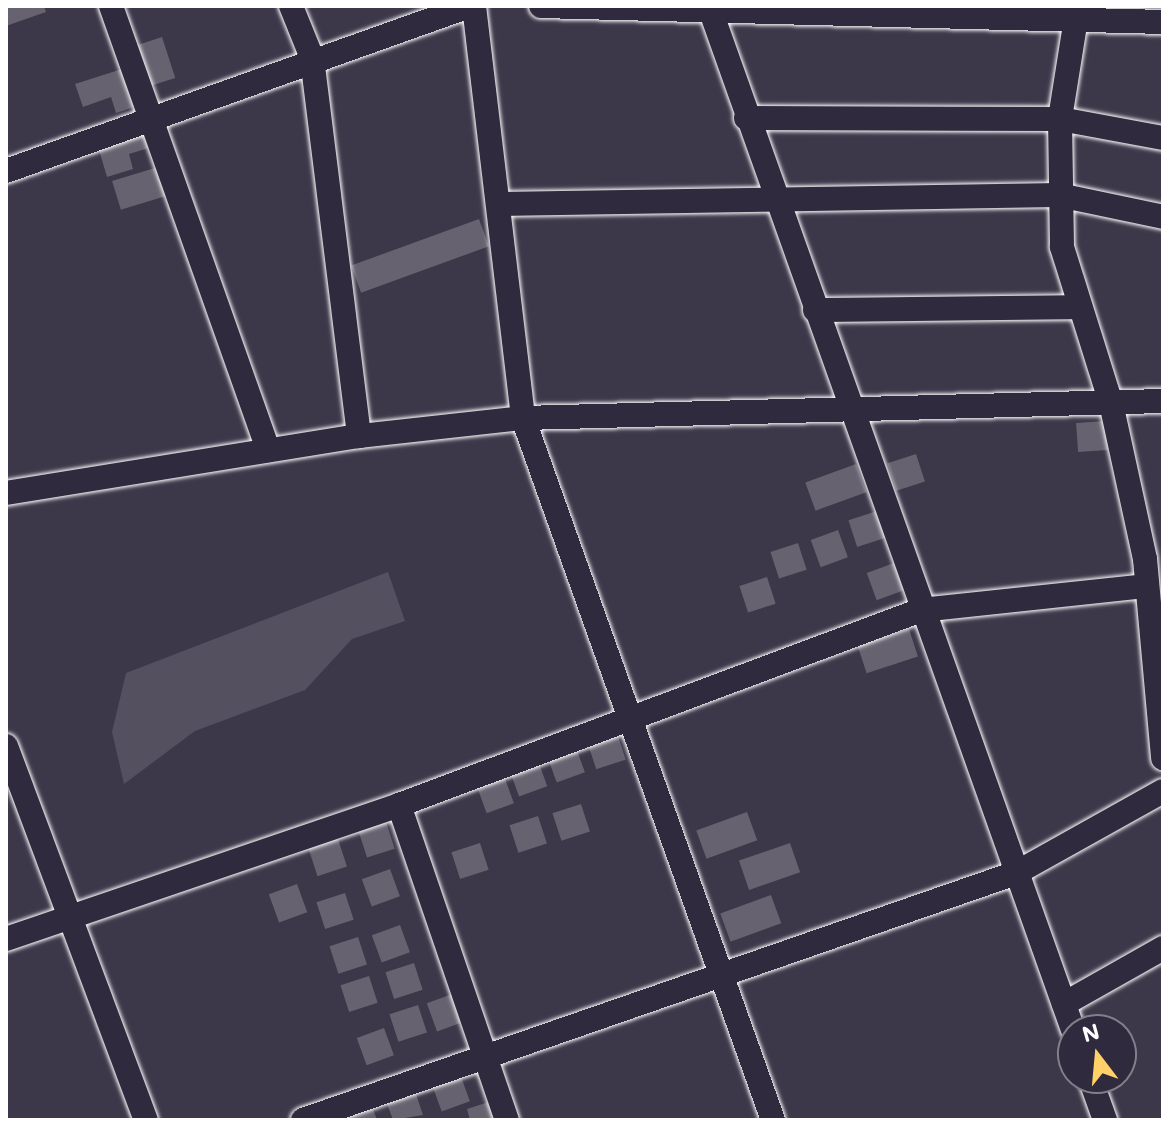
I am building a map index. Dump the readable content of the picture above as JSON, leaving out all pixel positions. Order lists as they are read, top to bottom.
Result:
{
  "north": "top"
}
